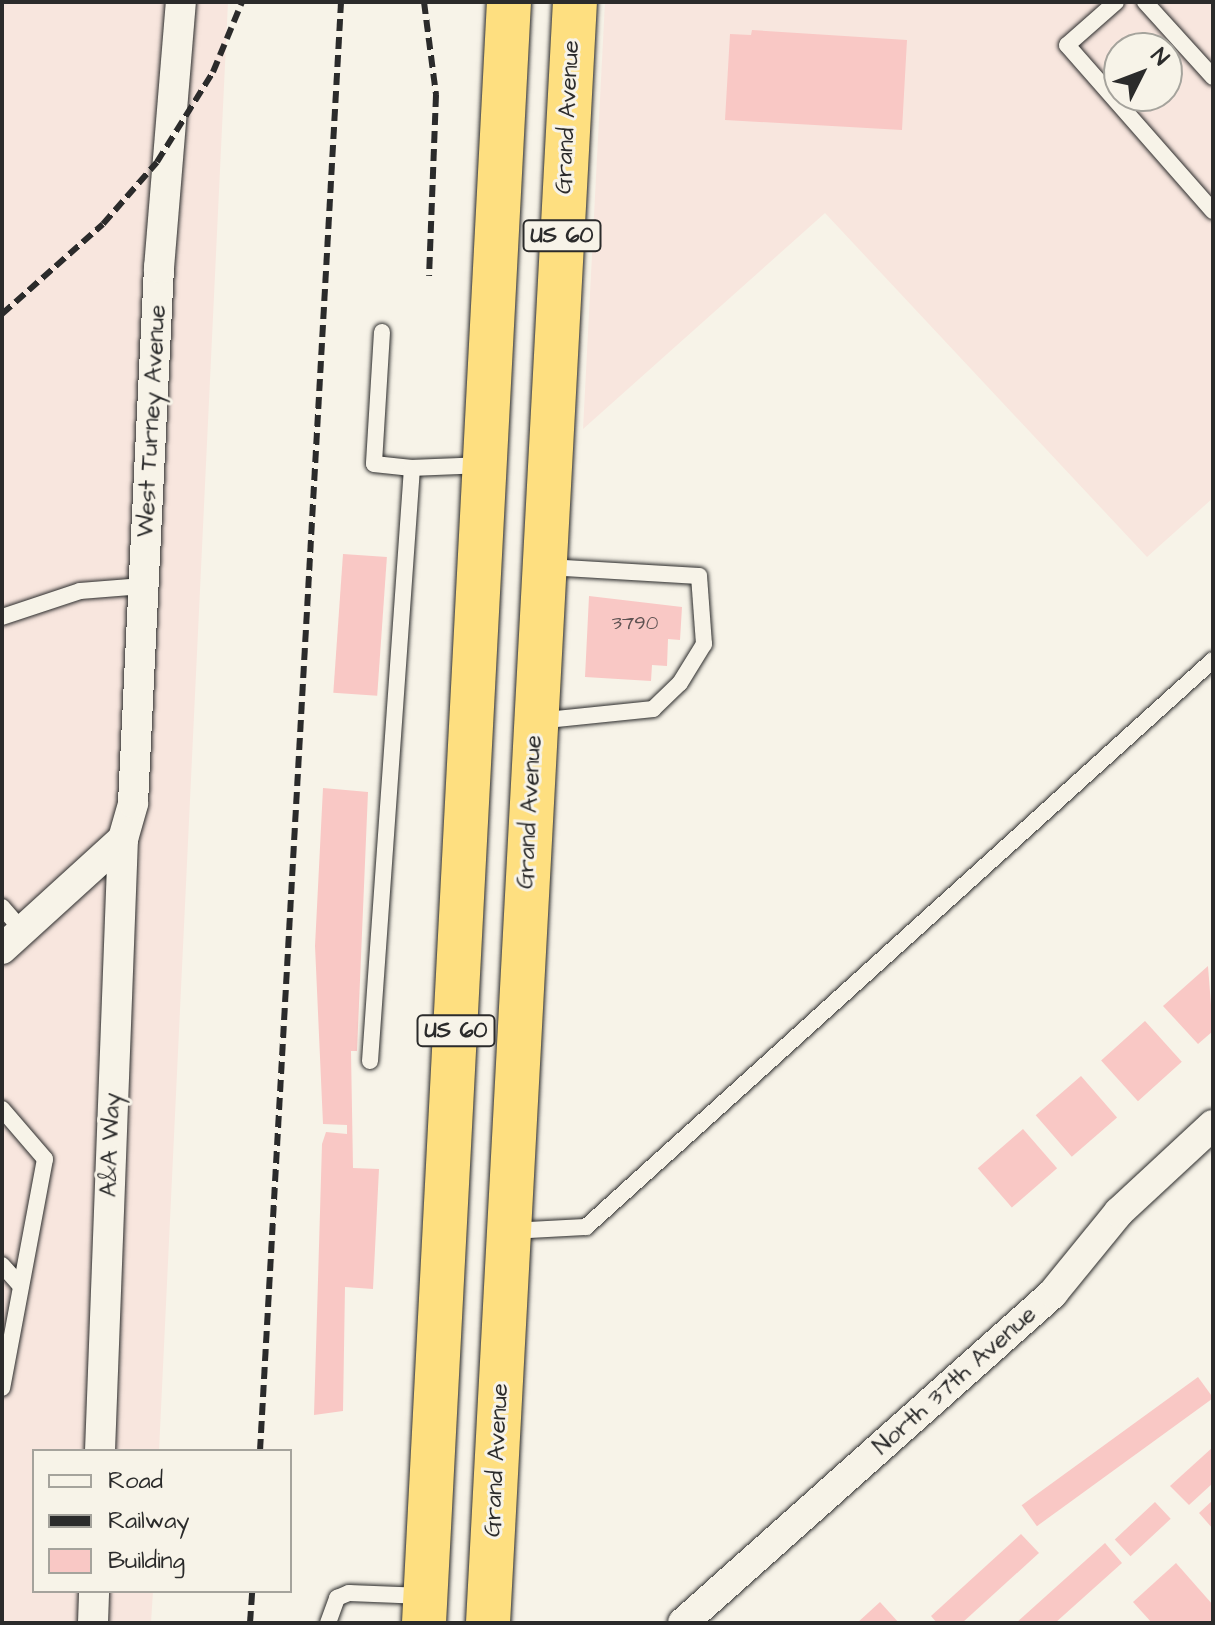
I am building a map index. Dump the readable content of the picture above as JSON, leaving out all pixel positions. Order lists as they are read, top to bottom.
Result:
{
  "streets": {
    "highway": ["Grand Avenue", "US 60"],
    "street": ["West Turney Avenue", "A&A Way", "North 37th Avenue"]
  },
  "crossings": [
    ["West Turney Avenue", "A&A Way"]
  ],
  "house_numbers": ["3790"],
  "legend": ["Road", "Railway", "Building"],
  "north": "top right"
}
